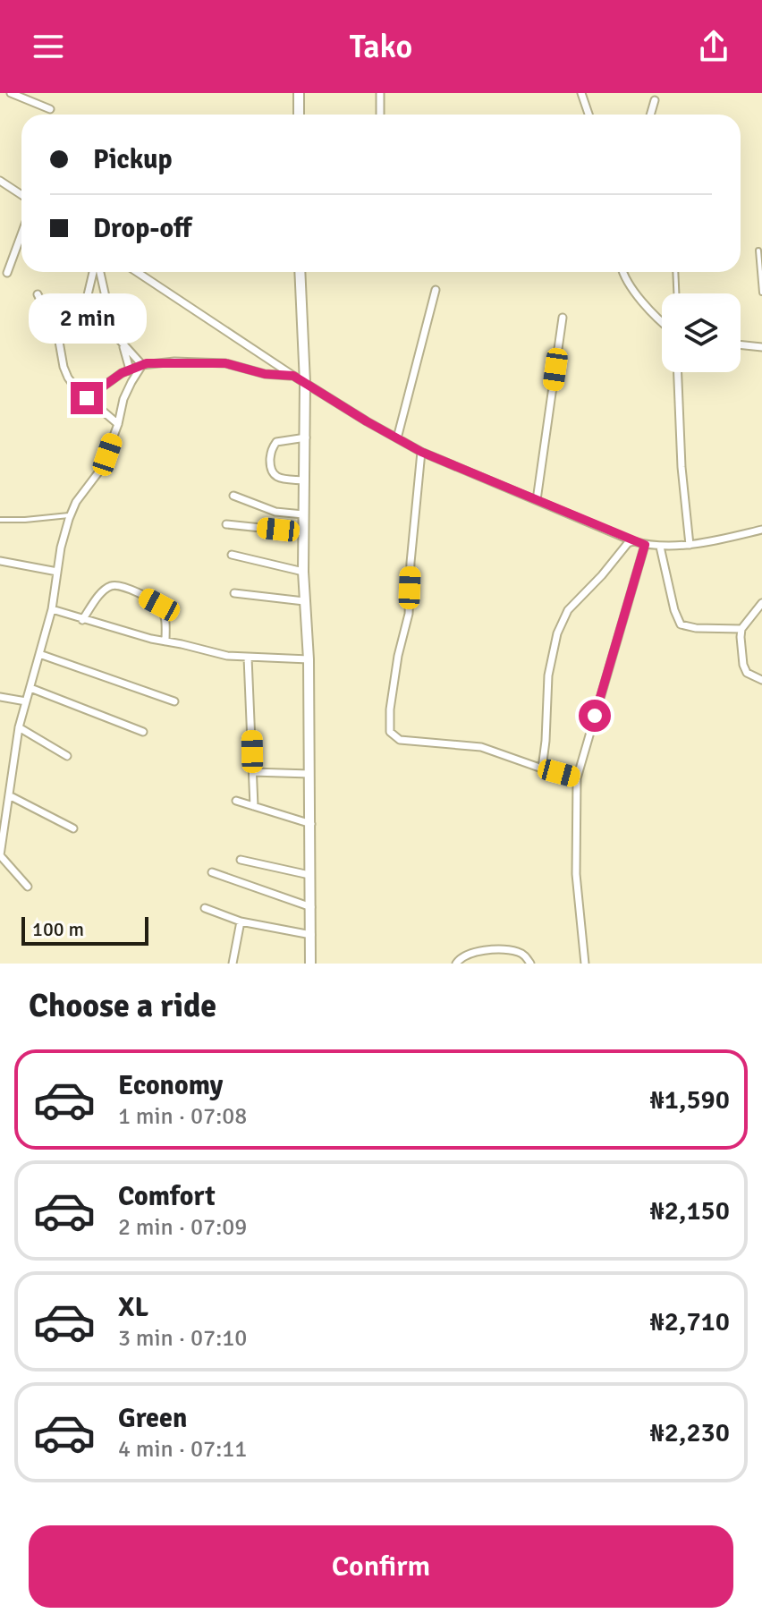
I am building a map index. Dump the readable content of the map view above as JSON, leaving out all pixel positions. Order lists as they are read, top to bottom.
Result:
{
  "scale_bar": "100 m",
  "page": {
    "header": "Tako",
    "banner": ["Pickup", "Drop-off"],
    "bubble": "2 min",
    "scale": "100 m",
    "heading": "Choose a ride",
    "list": [
      {
        "name": "Economy",
        "note": "1 min · 07:08",
        "value": "₦1,590"
      },
      {
        "name": "Comfort",
        "note": "2 min · 07:09",
        "value": "₦2,150"
      },
      {
        "name": "XL",
        "note": "3 min · 07:10",
        "value": "₦2,710"
      },
      {
        "name": "Green",
        "note": "4 min · 07:11",
        "value": "₦2,230"
      }
    ],
    "buttons": "Confirm"
  }
}
